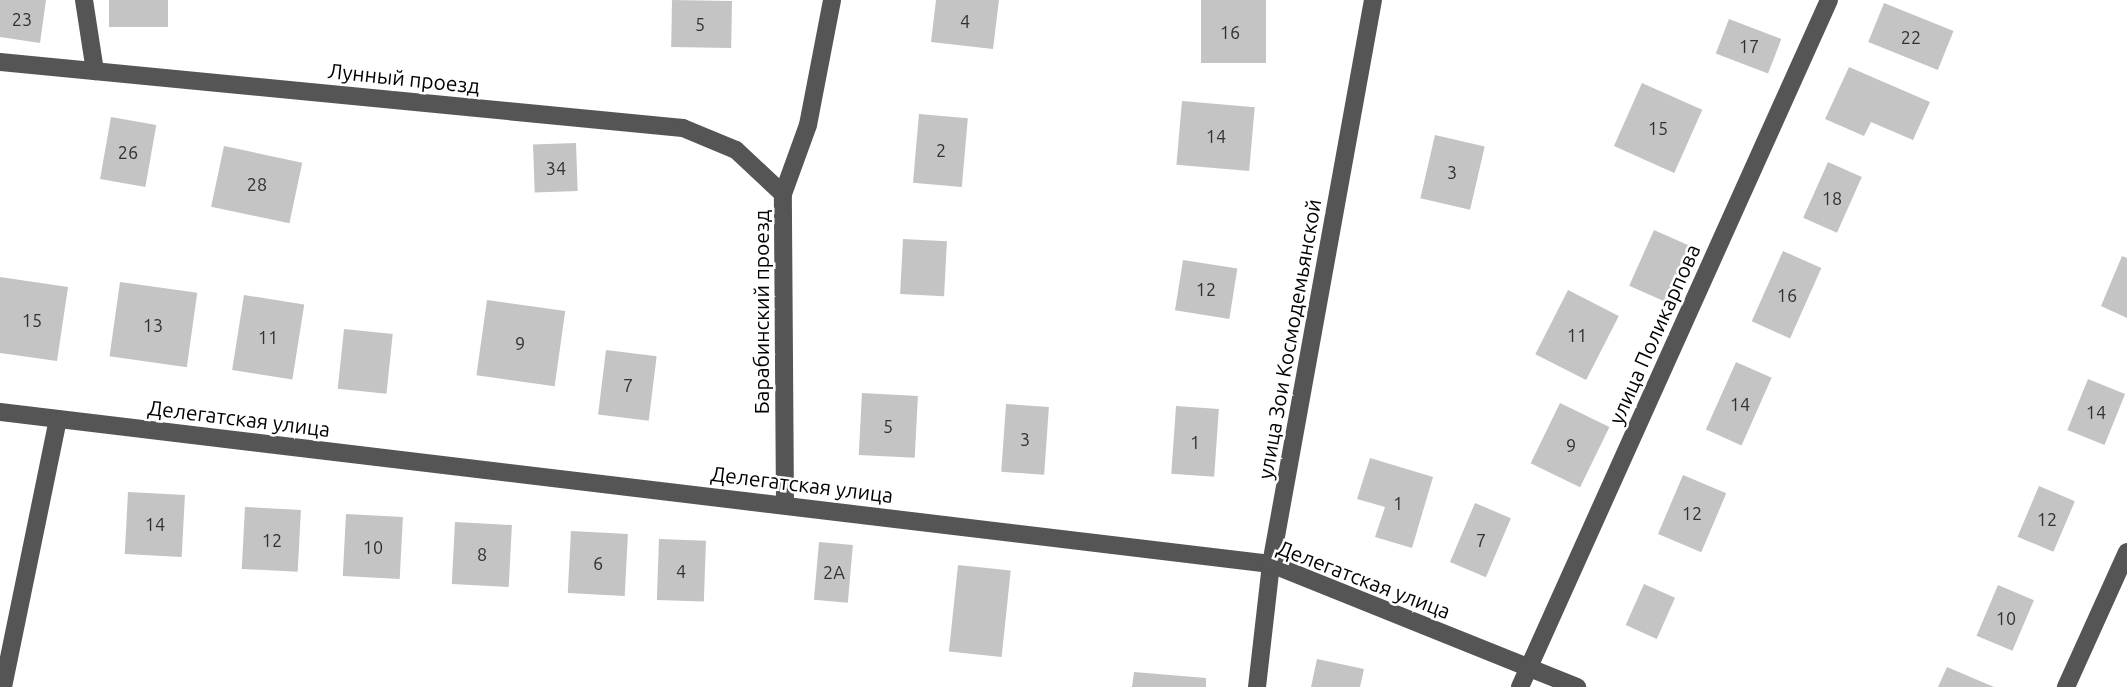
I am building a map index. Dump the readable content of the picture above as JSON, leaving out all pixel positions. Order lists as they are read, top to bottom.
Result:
{
  "streets": {
    "street": [
      "Лунный проезд",
      "Барабинский проезд",
      "улица Поликарпова",
      "улица Зои Космодемьянской",
      "Делегатская улица"
    ]
  },
  "crossings": [
    ["Лунный проезд", "Барабинский проезд"],
    ["Барабинский проезд", "Делегатская улица"],
    ["улица Поликарпова", "Делегатская улица"],
    ["улица Зои Космодемьянской", "Делегатская улица"]
  ],
  "house_numbers": [
    "23",
    "4",
    "5",
    "16",
    "22",
    "17",
    "15",
    "14",
    "2",
    "26",
    "34",
    "3",
    "28",
    "18",
    "12",
    "16",
    "15",
    "13",
    "11",
    "11",
    "9",
    "7",
    "14",
    "14",
    "5",
    "3",
    "1",
    "9",
    "1",
    "12",
    "12",
    "14",
    "12",
    "7",
    "10",
    "8",
    "6",
    "4",
    "2А",
    "10"
  ]
}
